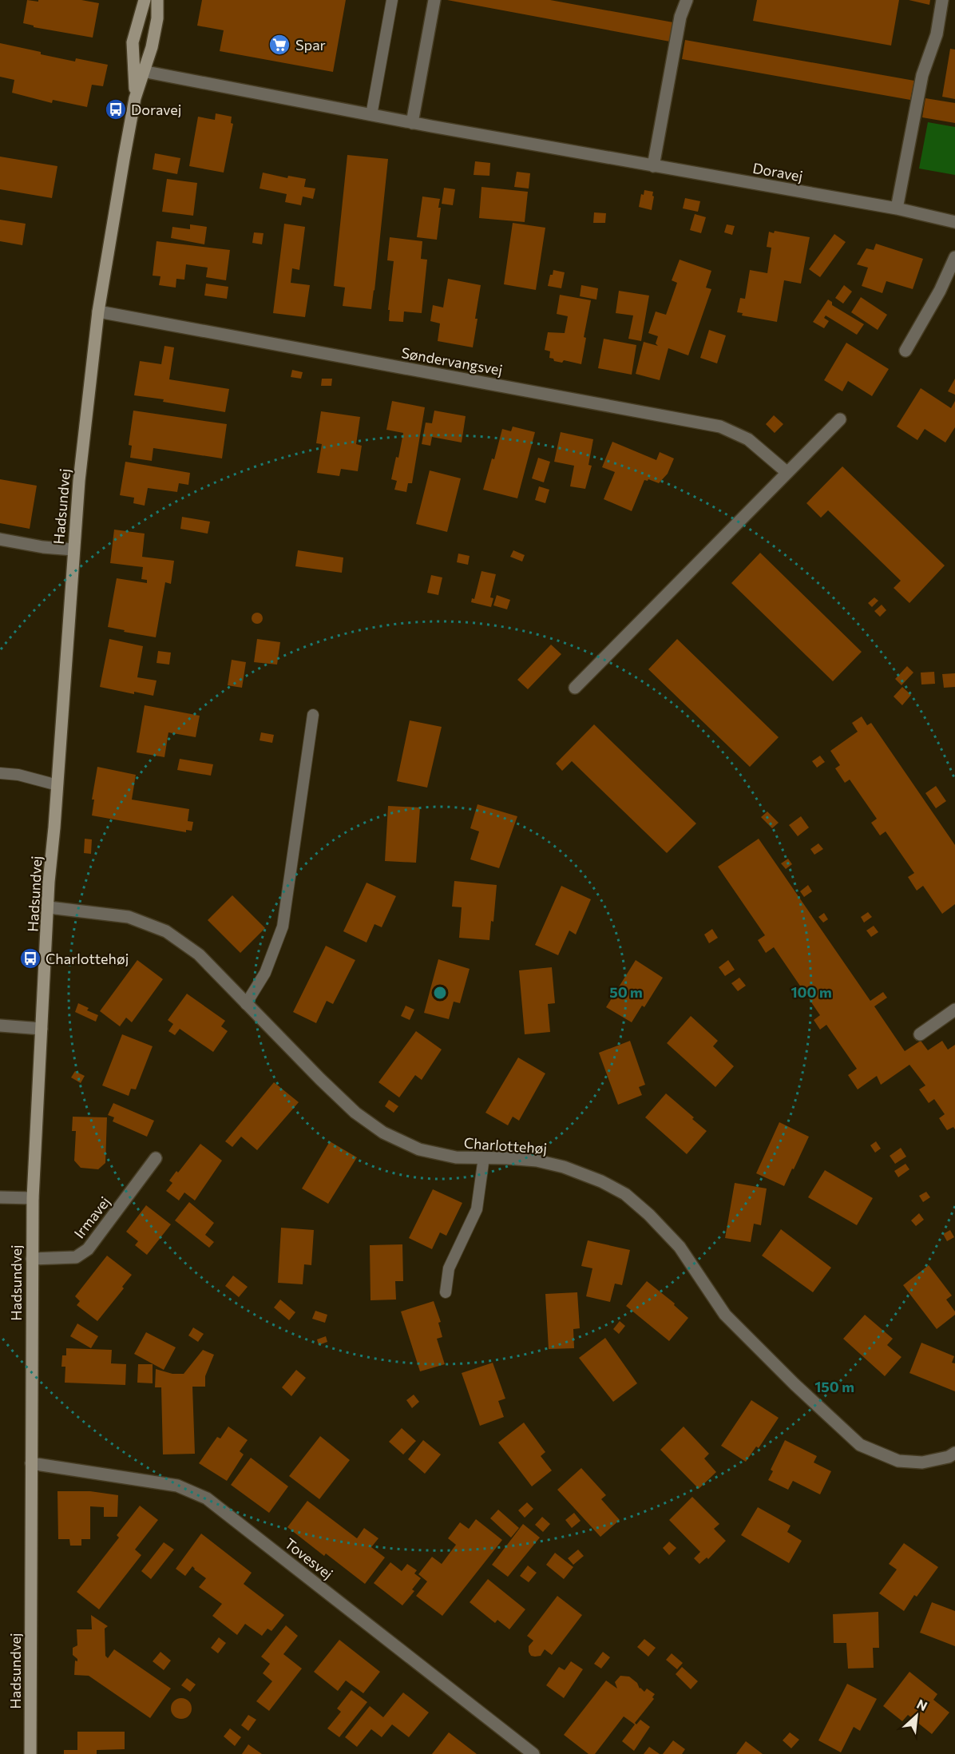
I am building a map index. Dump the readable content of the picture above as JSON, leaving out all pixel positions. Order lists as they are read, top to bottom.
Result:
{
  "streets": {
    "street": [
      "Doravej",
      "Søndervangsvej",
      "Hadsundvej",
      "Charlottehøj",
      "Irmavej",
      "Tovesvej"
    ]
  },
  "crossings": [
    ["Doravej", "Hadsundvej"],
    ["Søndervangsvej", "Hadsundvej"],
    ["Hadsundvej", "Charlottehøj"],
    ["Hadsundvej", "Irmavej"],
    ["Hadsundvej", "Tovesvej"]
  ],
  "places": {
    "supermarket": ["Spar"],
    "bus stop": ["Doravej", "Charlottehøj"]
  },
  "north": "top right",
  "rings": ["50 m", "100 m", "150 m"]
}
